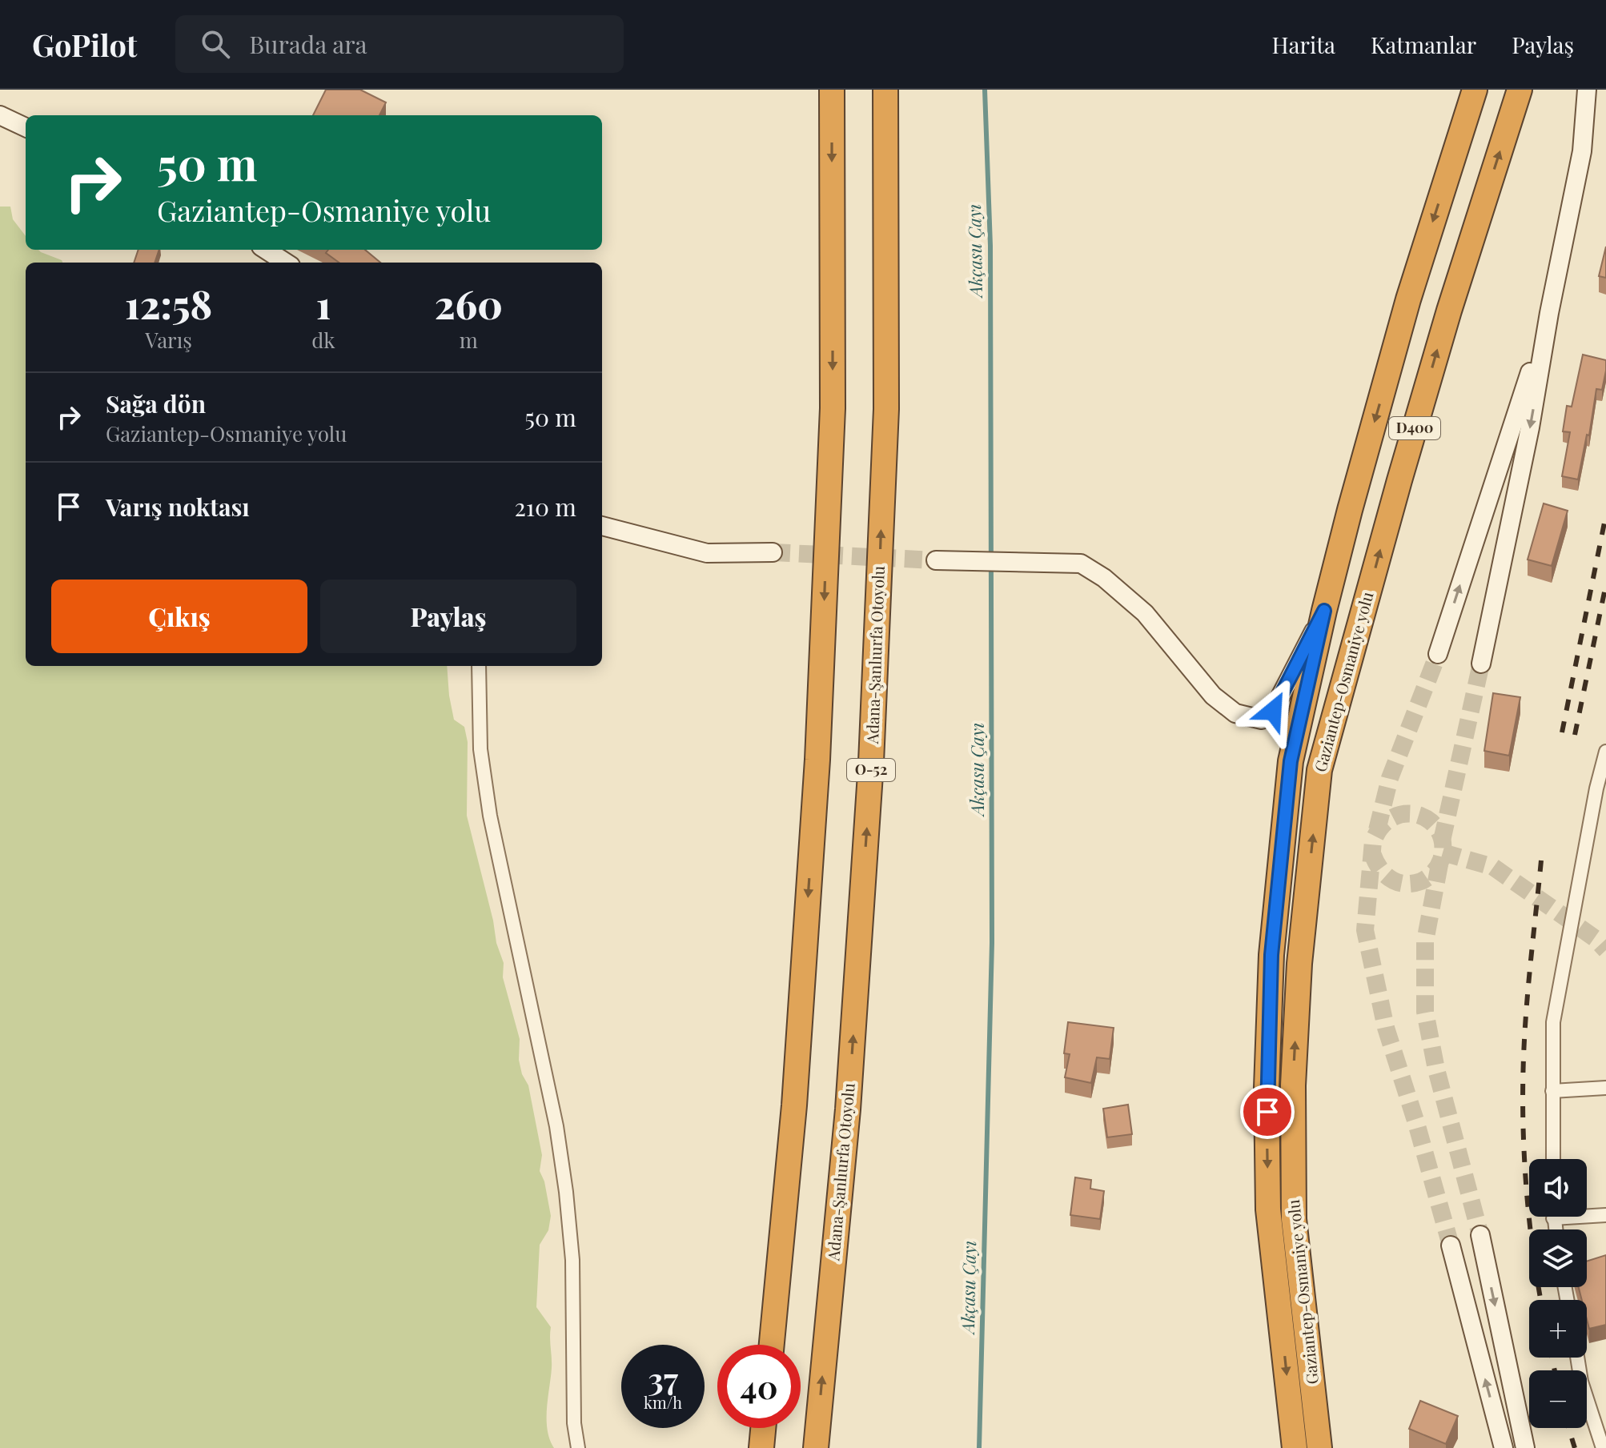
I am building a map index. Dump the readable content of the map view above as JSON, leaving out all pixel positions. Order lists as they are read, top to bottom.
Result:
{
  "streets": {
    "highway": [
      "D400",
      "Adana-Şanlıurfa Otoyolu",
      "Gaziantep-Osmaniye yolu",
      "O-52"
    ]
  },
  "water": ["Akçasu Çayı"],
  "page": {
    "header": "GoPilot",
    "search": "Burada ara",
    "nav": ["Harita", "Katmanlar", "Paylaş"],
    "turn": ["50 m", "Gaziantep-Osmaniye yolu"],
    "eta": [
      "12:58",
      "Varış",
      "1",
      "dk",
      "260",
      "m"
    ],
    "list": [
      {
        "name": "Sağa dön",
        "note": "Gaziantep-Osmaniye yolu",
        "value": "50 m"
      },
      {
        "name": "Varış noktası",
        "value": "210 m"
      }
    ],
    "buttons": ["Çıkış", "Paylaş"],
    "map_buttons": ["+", "−"],
    "speed": "37 km/h",
    "limit": "40"
  }
}
